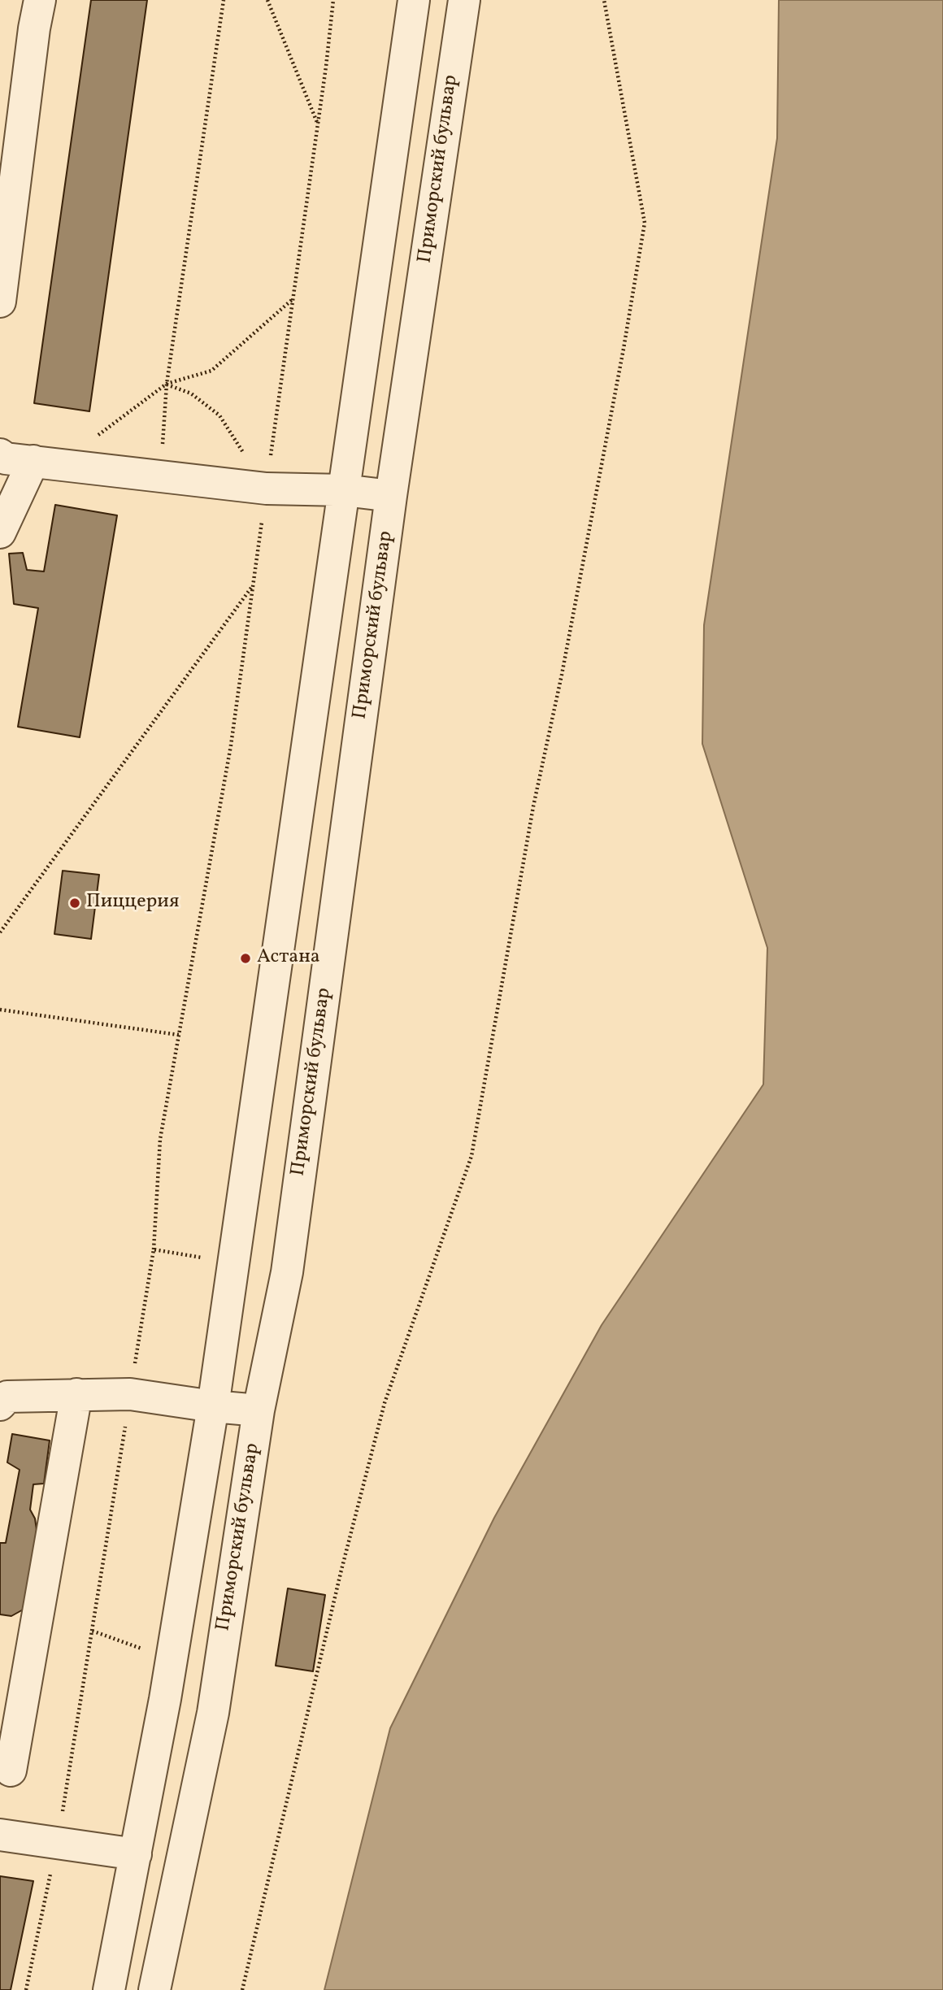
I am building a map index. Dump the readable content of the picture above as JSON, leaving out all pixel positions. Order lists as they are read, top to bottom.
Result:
{
  "streets": {
    "street": ["Приморский бульвар"]
  },
  "places": ["Пиццерия", "Астана"]
}
